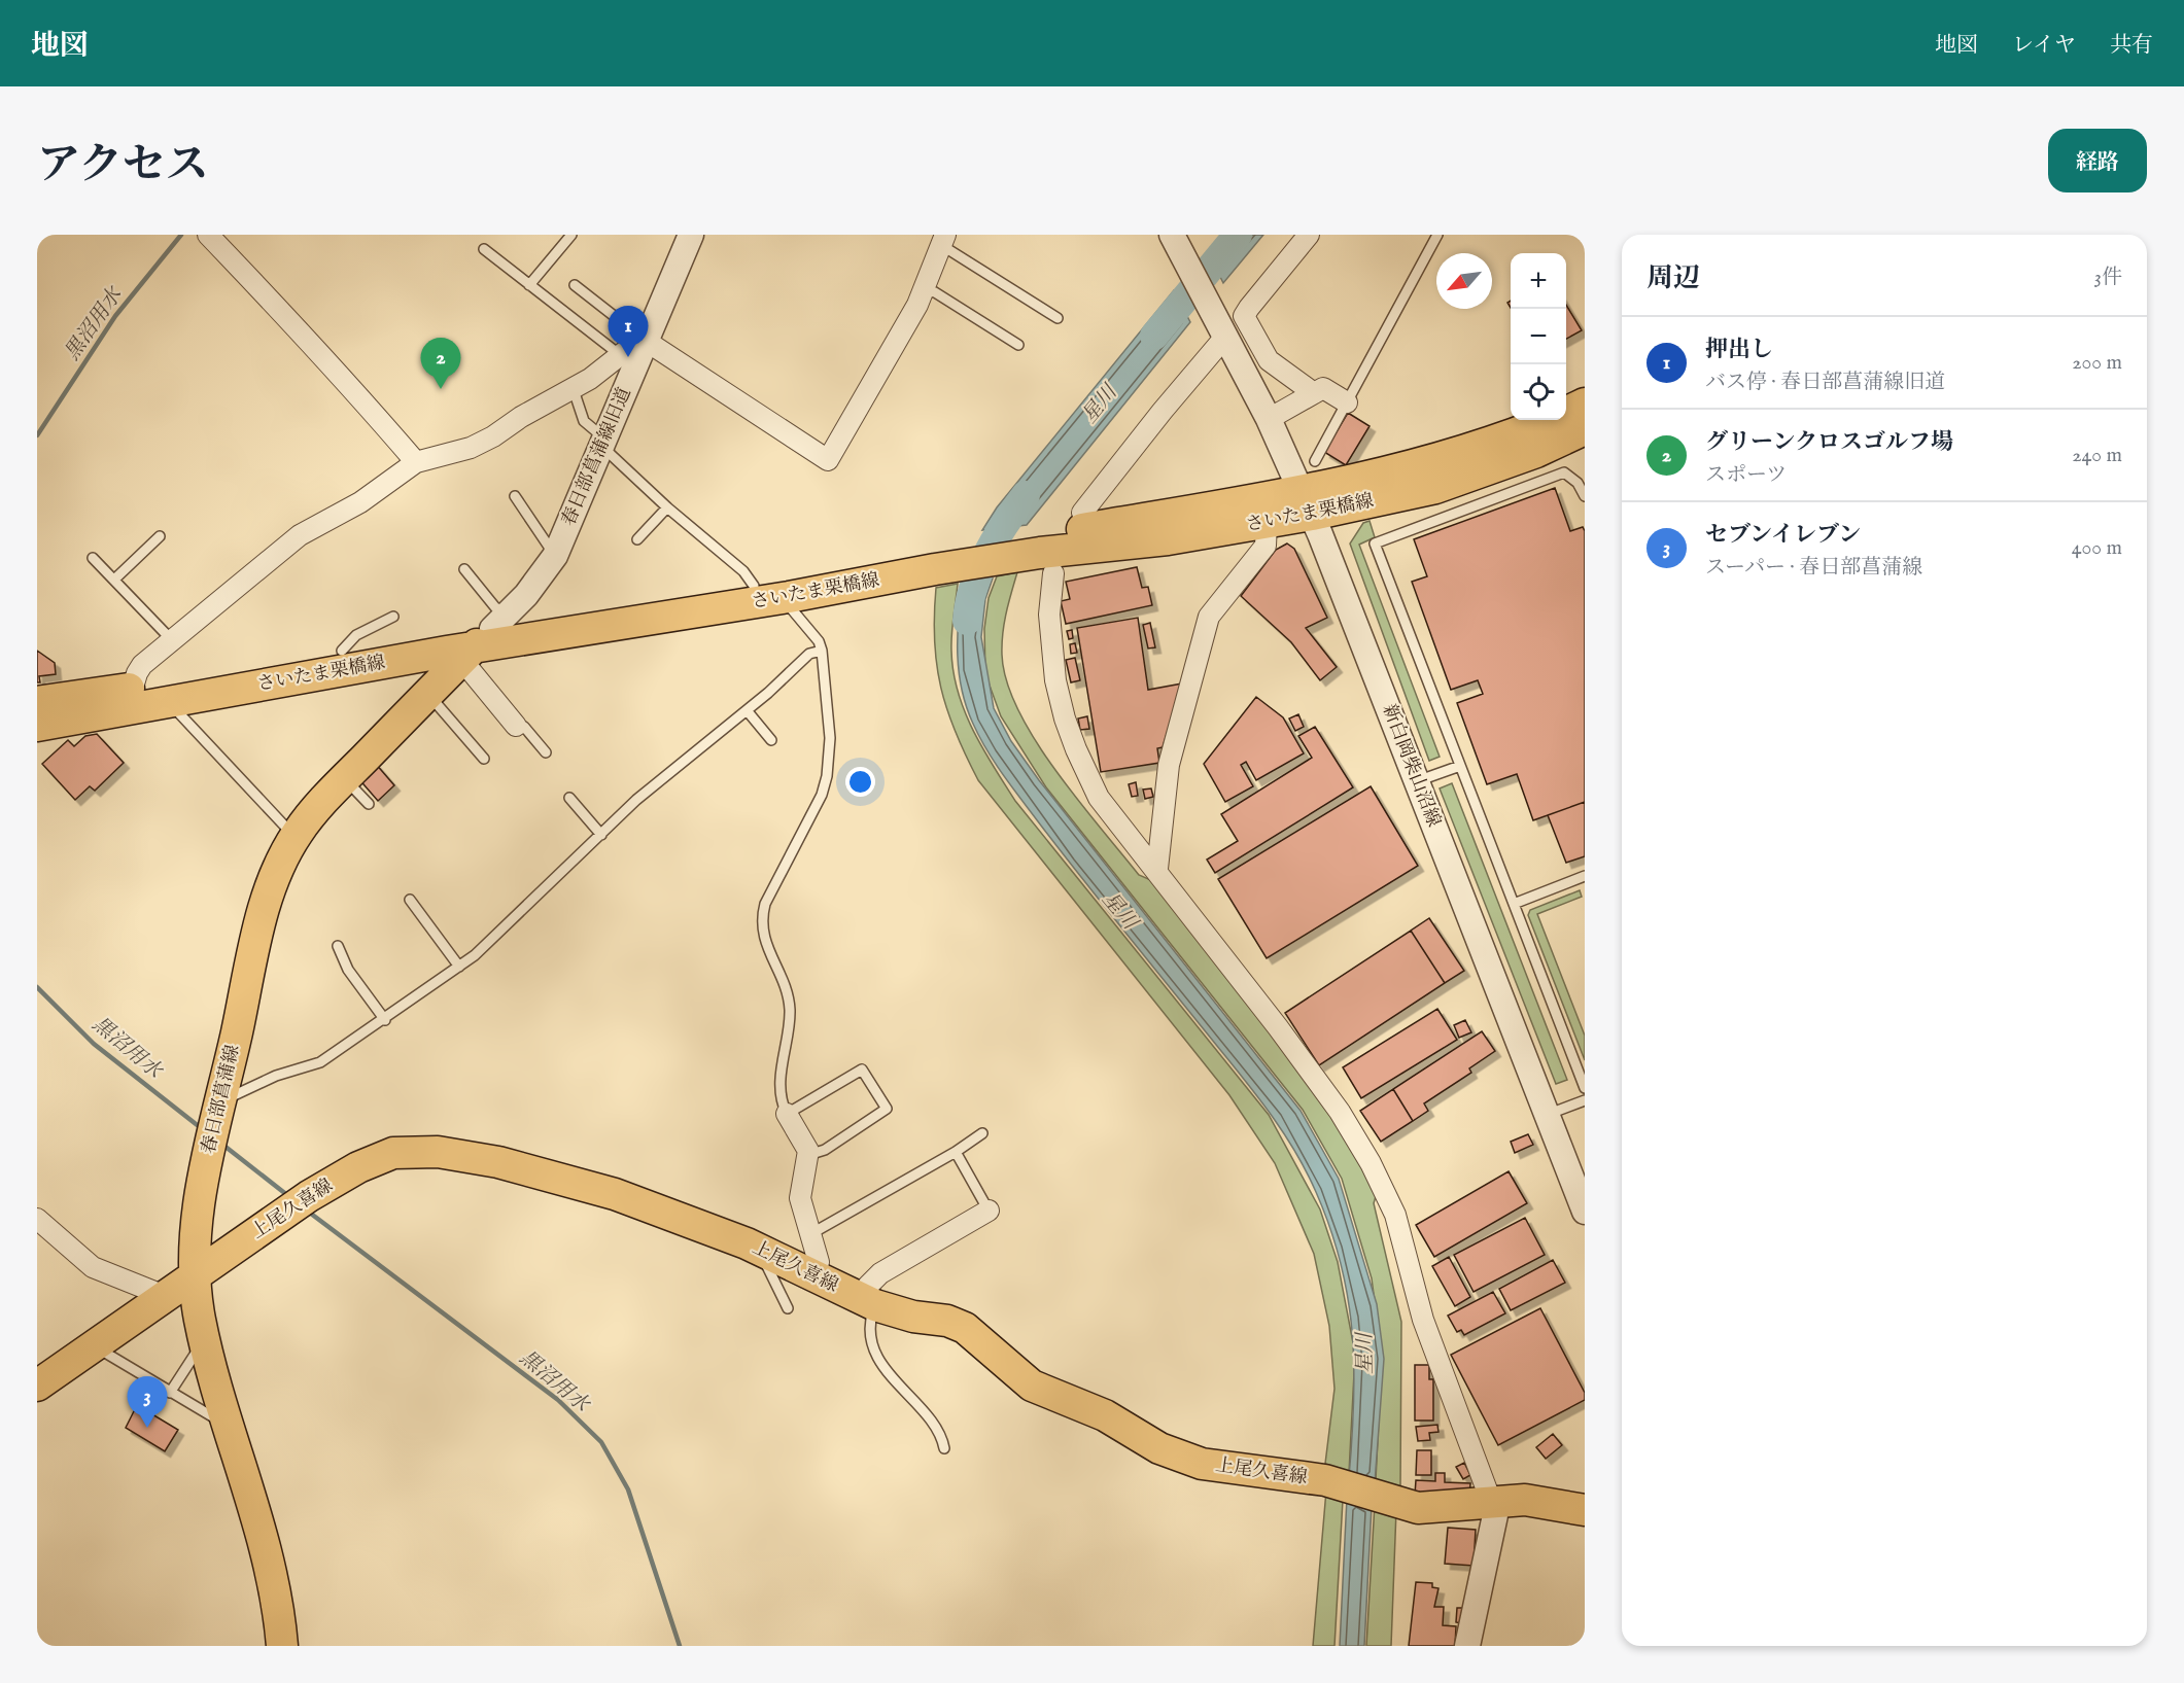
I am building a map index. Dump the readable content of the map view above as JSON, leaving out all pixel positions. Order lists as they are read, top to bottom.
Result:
{
  "streets": {
    "main road": ["さいたま栗橋線", "春日部菖蒲線", "上尾久喜線"],
    "street": ["春日部菖蒲線旧道", "新白岡柴山沼線"]
  },
  "crossings": [
    ["春日部菖蒲線旧道", "さいたま栗橋線"],
    ["春日部菖蒲線旧道", "春日部菖蒲線"],
    ["さいたま栗橋線", "新白岡柴山沼線"],
    ["さいたま栗橋線", "春日部菖蒲線"],
    ["春日部菖蒲線", "上尾久喜線"]
  ],
  "water": ["黒沼用水", "星川"],
  "north": "bottom left",
  "page": {
    "header": "地図",
    "nav": ["地図", "レイヤ", "共有"],
    "title": "アクセス",
    "buttons": "経路",
    "heading": ["周辺", "3件"],
    "map_buttons": ["+", "−"],
    "pins": ["1", "2", "3"],
    "list": [
      {
        "mark": "1",
        "name": "押出し",
        "note": "バス停 · 春日部菖蒲線旧道",
        "value": "200 m"
      },
      {
        "mark": "2",
        "name": "グリーンクロスゴルフ場",
        "note": "スポーツ",
        "value": "240 m"
      },
      {
        "mark": "3",
        "name": "セブンイレブン",
        "note": "スーパー · 春日部菖蒲線",
        "value": "400 m"
      }
    ]
  }
}
